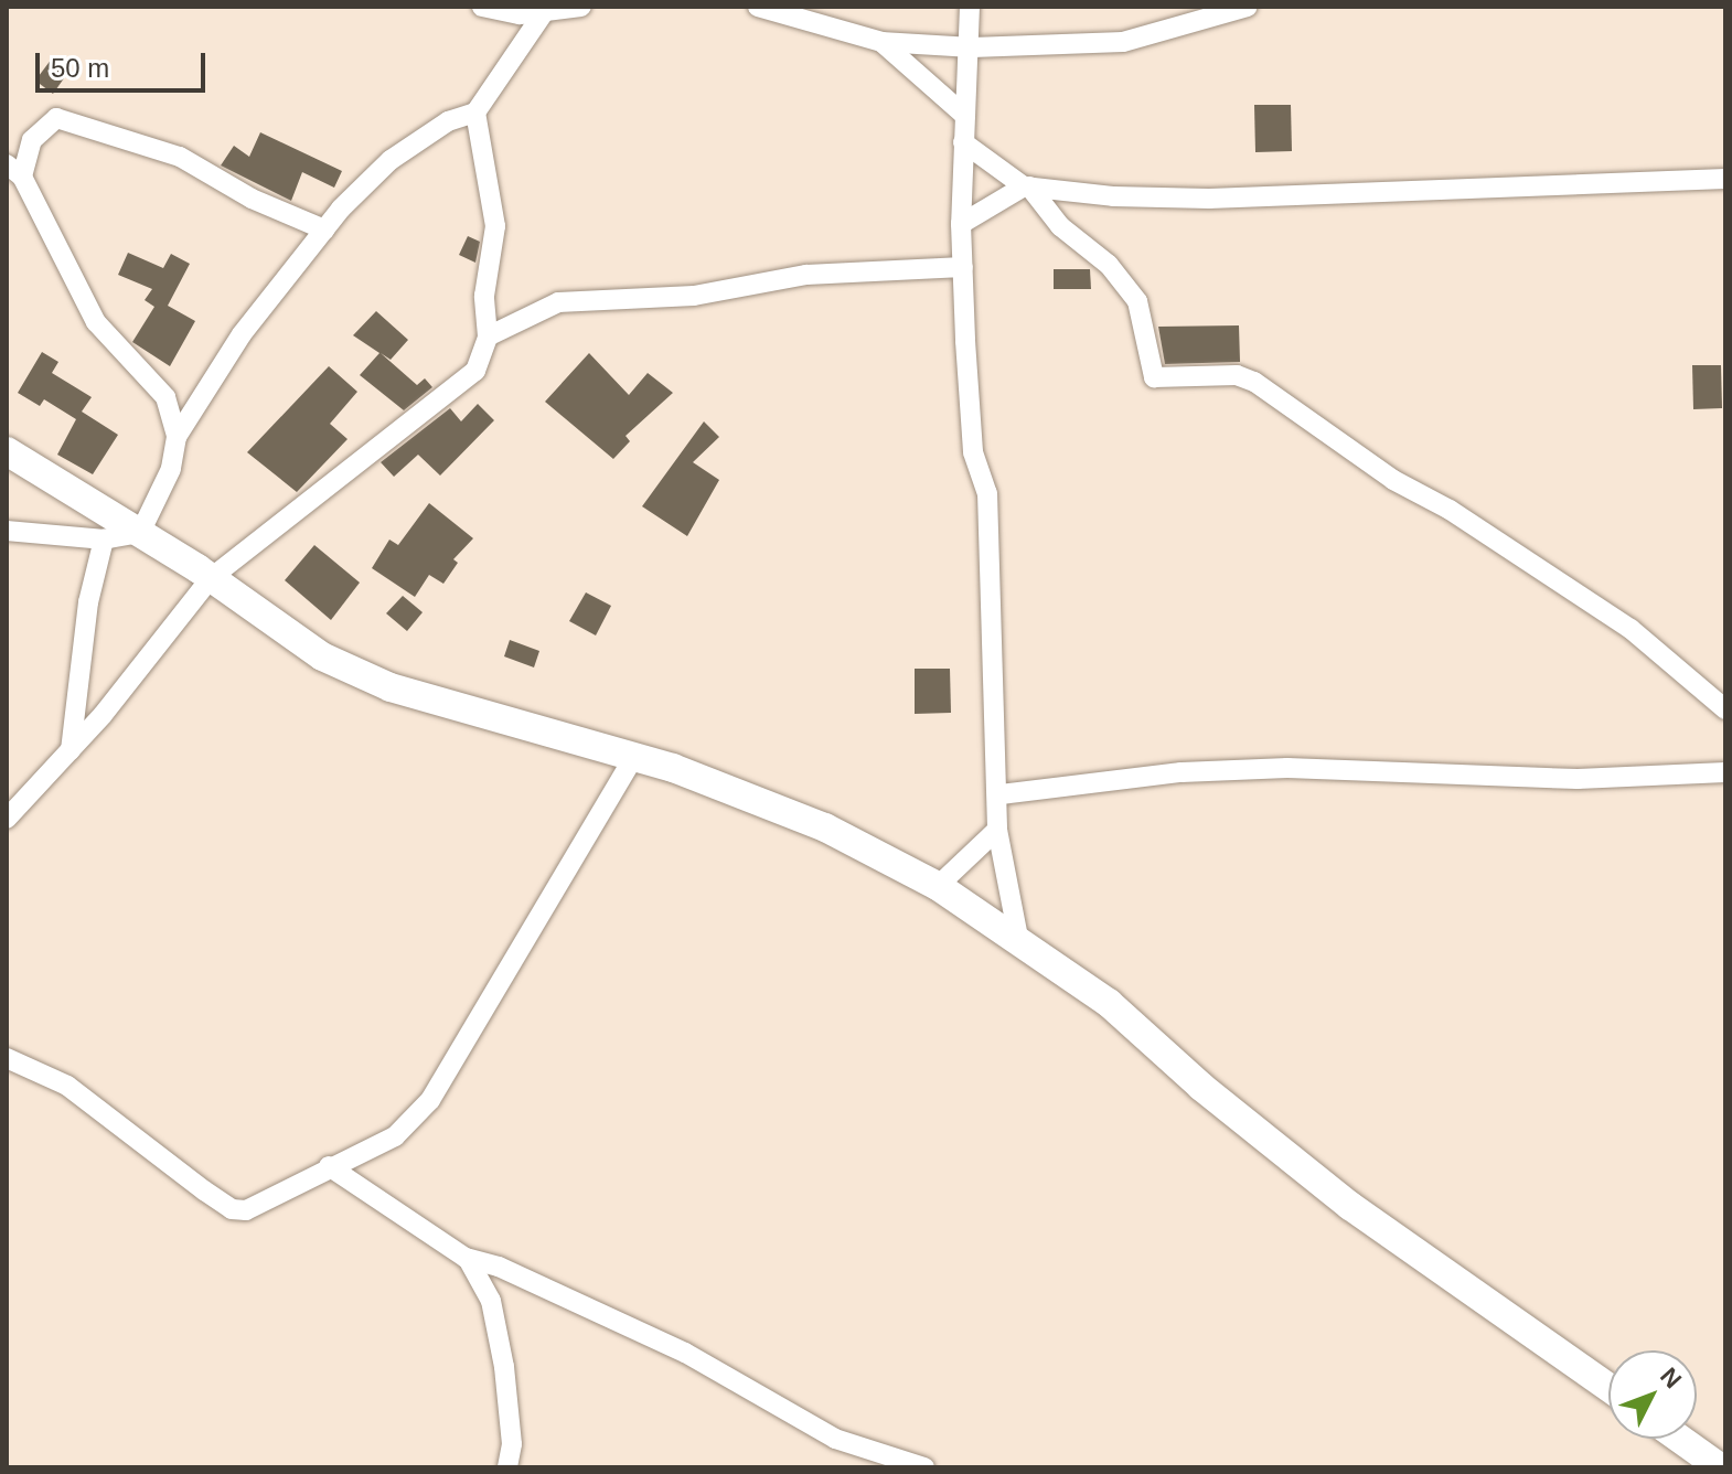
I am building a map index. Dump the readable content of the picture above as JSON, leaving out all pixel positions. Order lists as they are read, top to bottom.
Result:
{
  "scale_bar": "50 m",
  "north": "top right"
}
